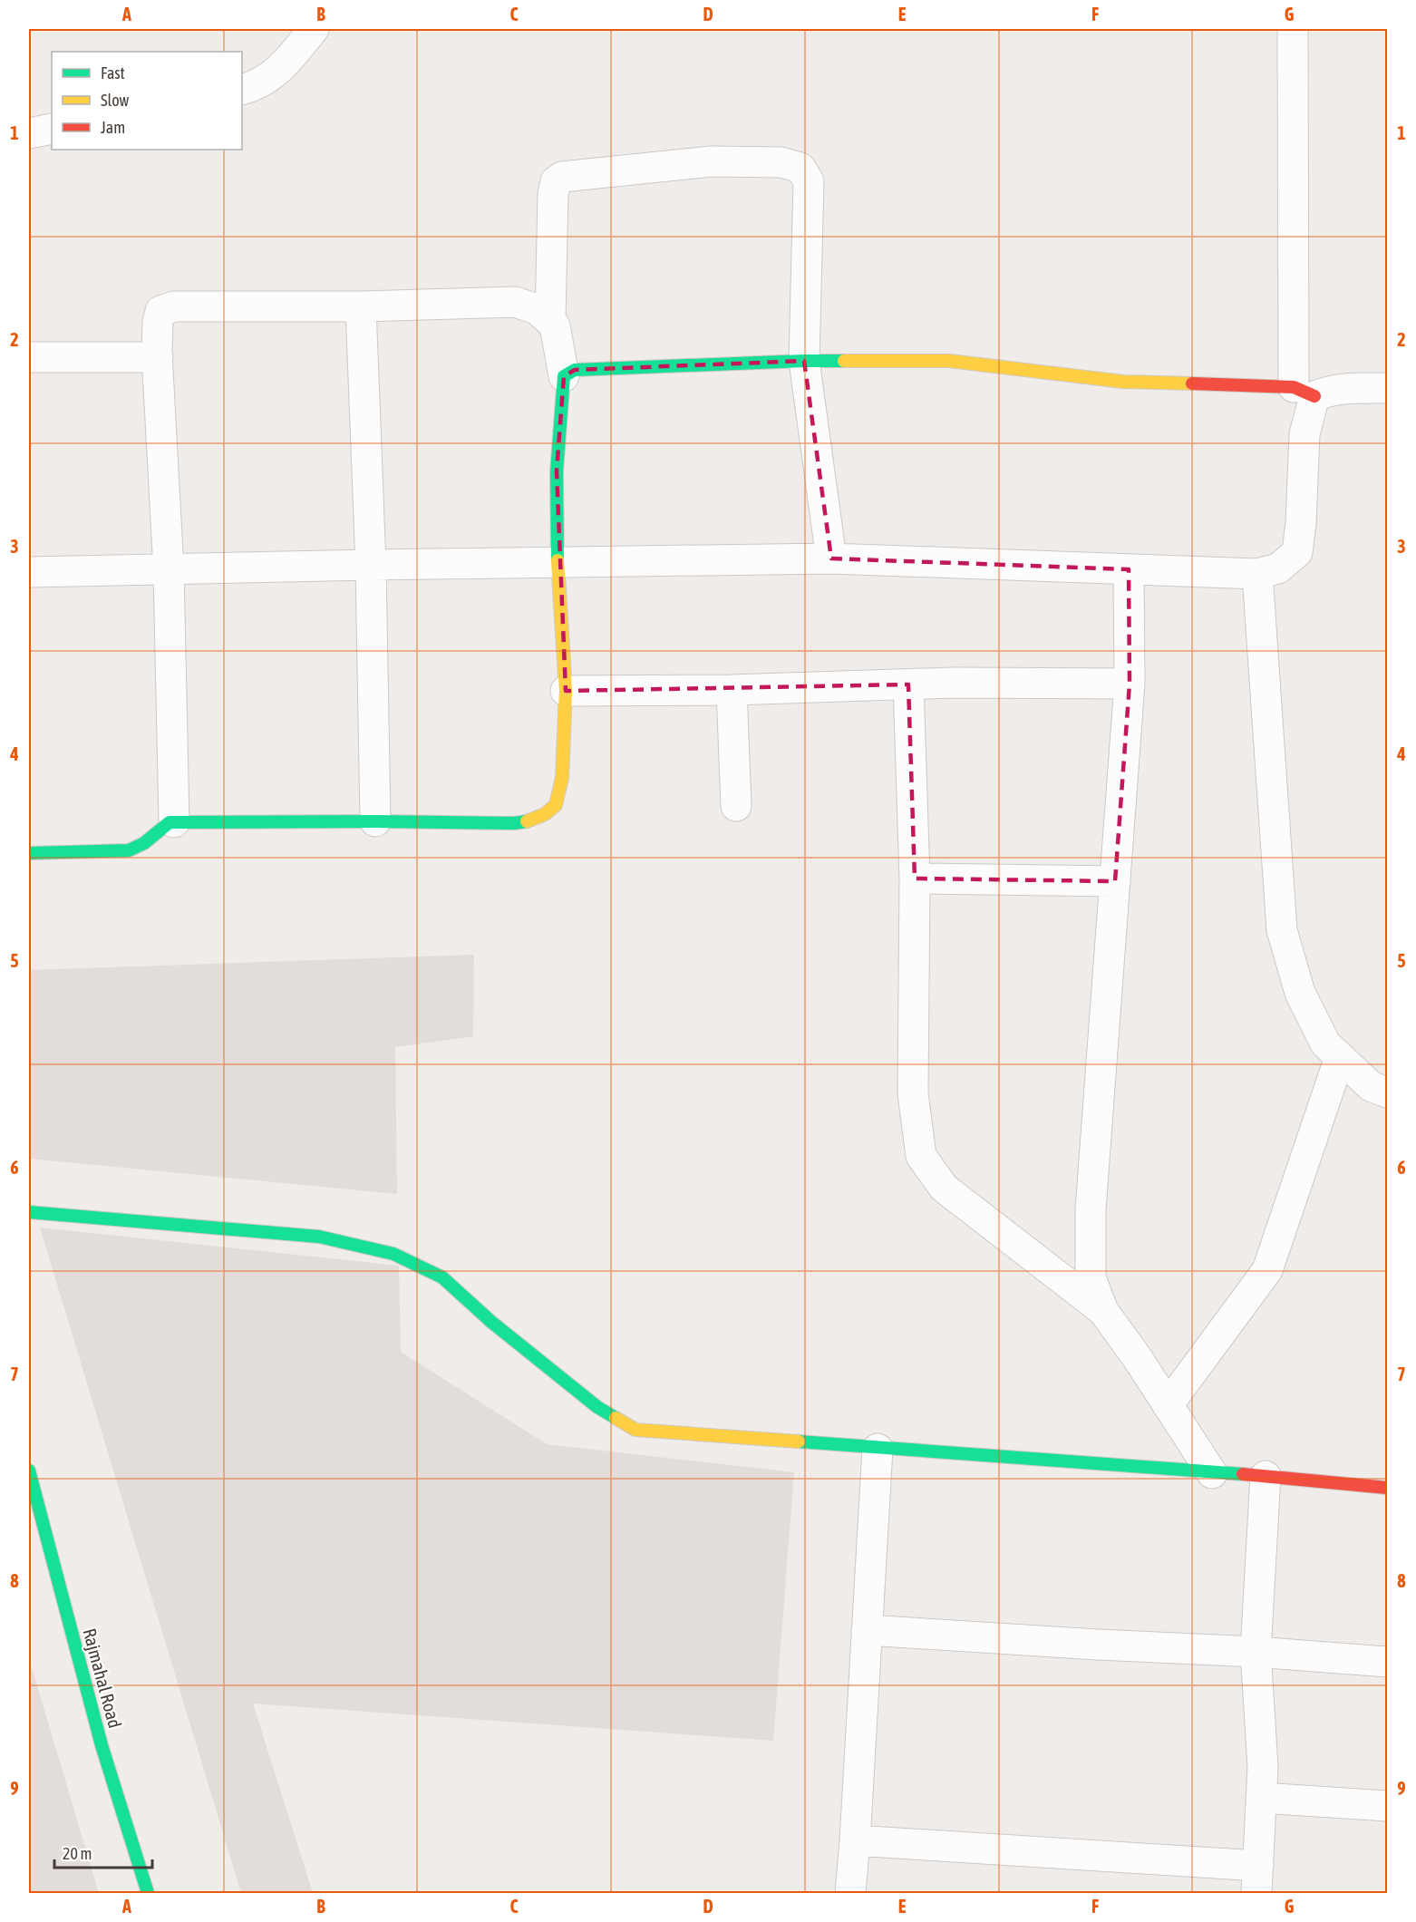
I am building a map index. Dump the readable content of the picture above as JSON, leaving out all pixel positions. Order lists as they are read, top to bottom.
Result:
{
  "streets": {
    "street": ["Rajmahal Road"]
  },
  "legend": ["Fast", "Slow", "Jam"],
  "scale_bar": "20 m",
  "grid": {
    "columns": [
      "A",
      "B",
      "C",
      "D",
      "E",
      "F",
      "G"
    ],
    "rows": [
      "1",
      "2",
      "3",
      "4",
      "5",
      "6",
      "7",
      "8",
      "9"
    ]
  }
}
